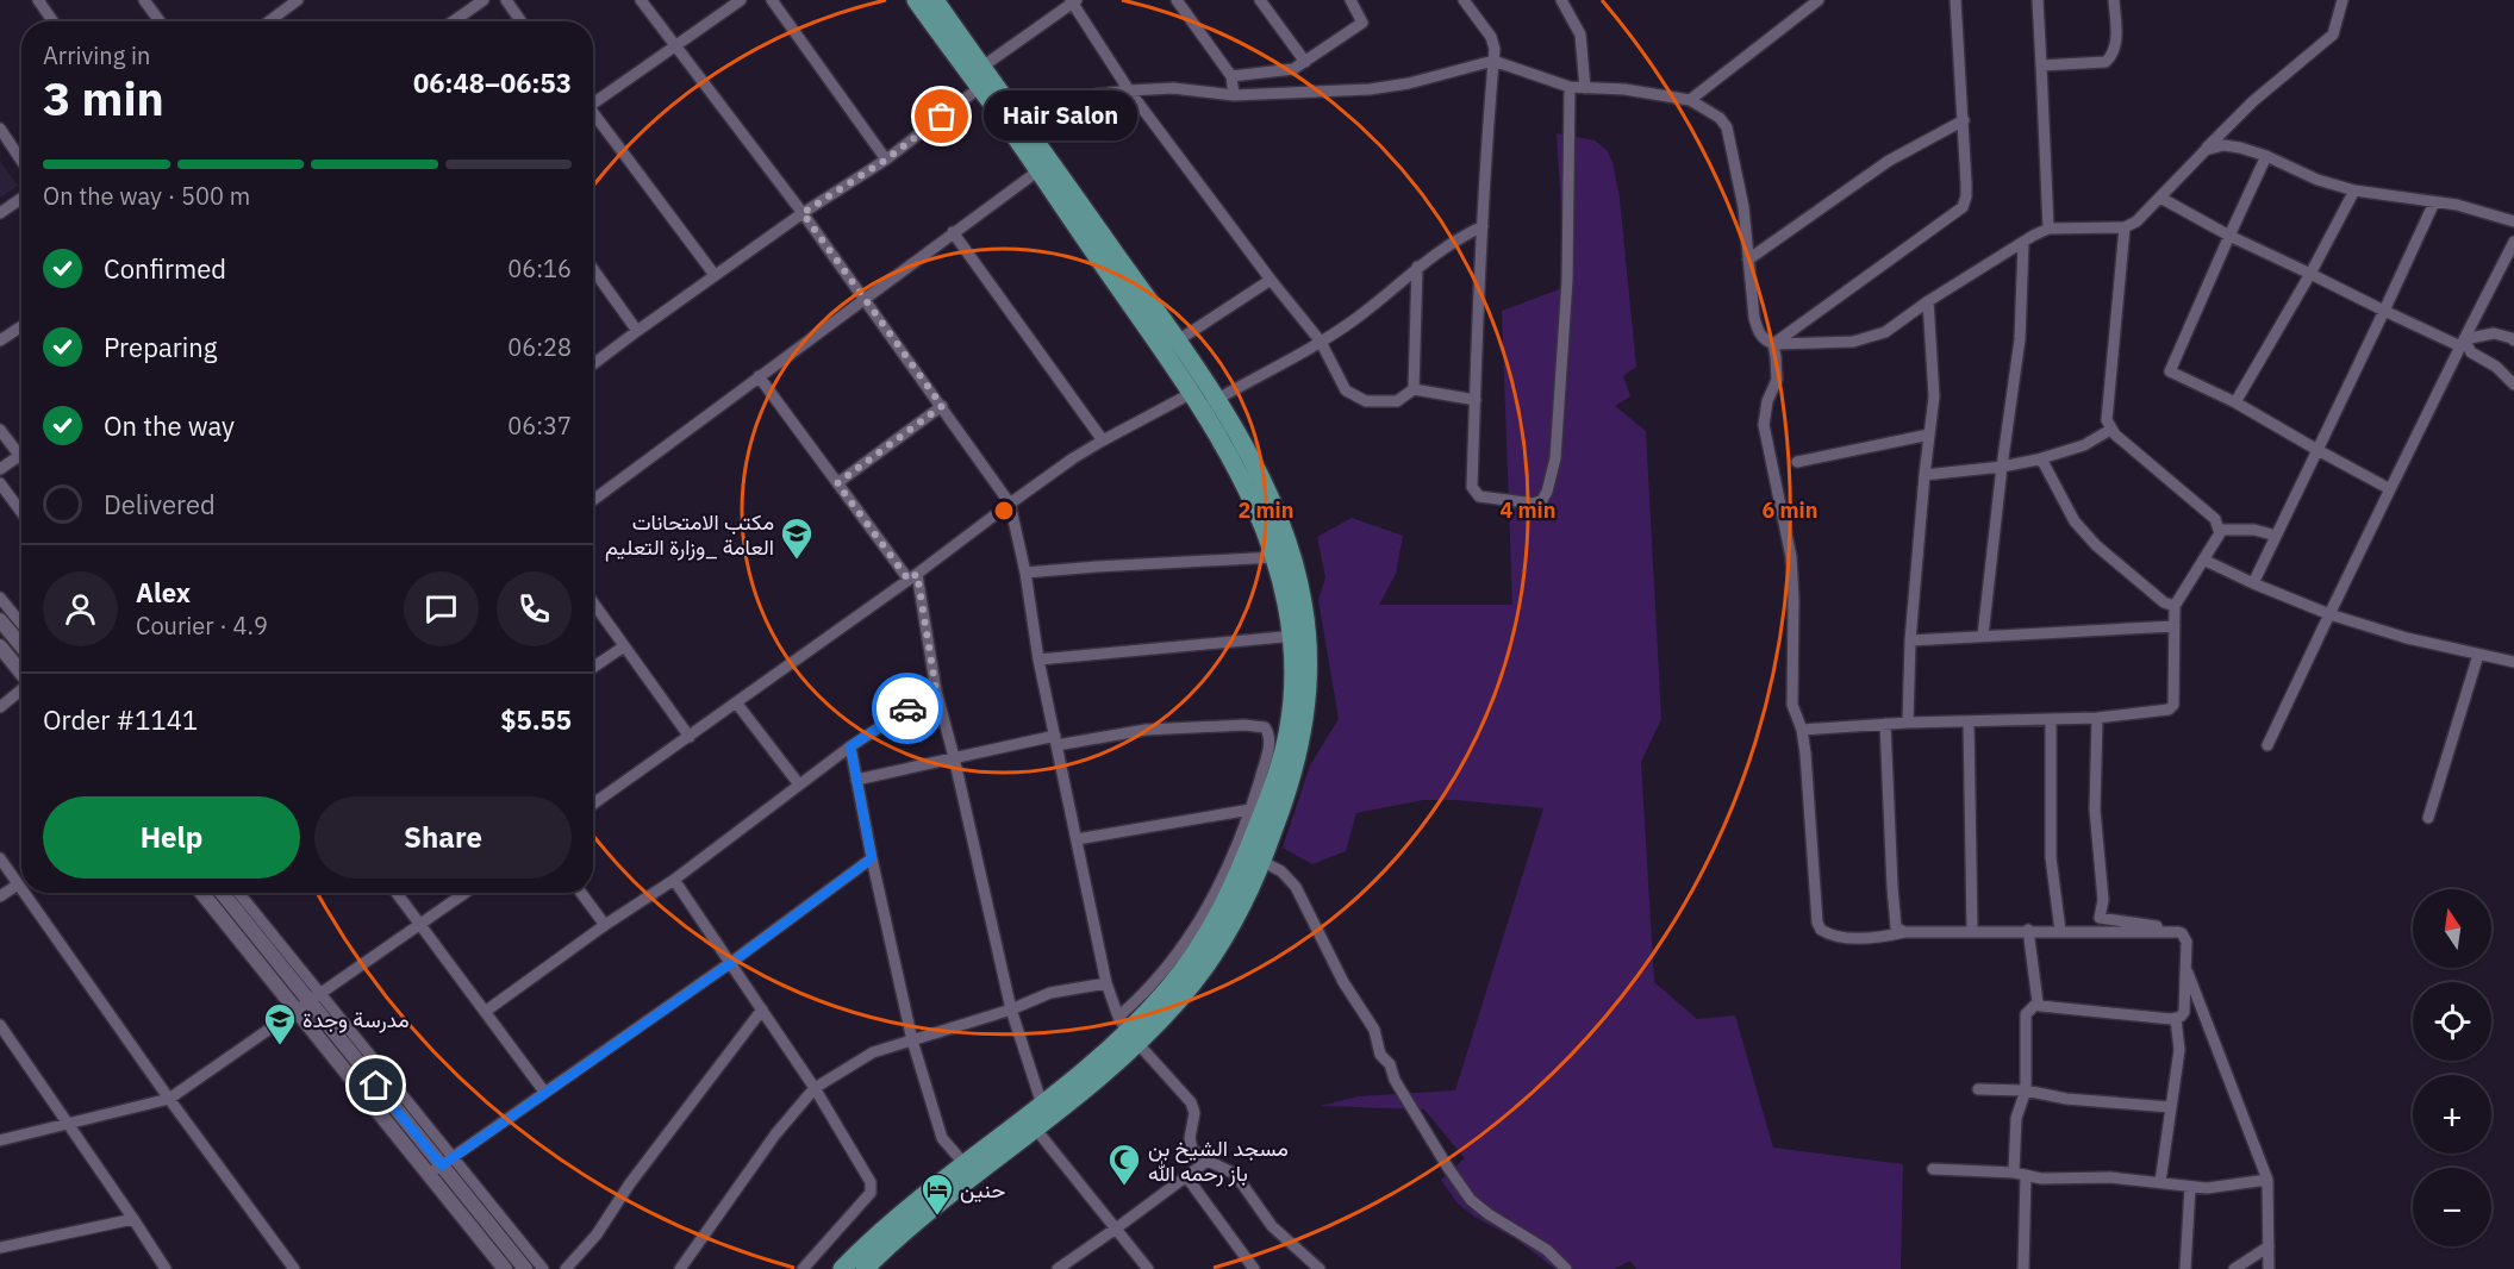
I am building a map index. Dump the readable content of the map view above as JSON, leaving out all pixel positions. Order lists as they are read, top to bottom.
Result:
{
  "places": {
    "other": ["Hair Salon"],
    "school or university": ["مكتب الامتحانات العامة _وزارة التعليم", "مدرسة وجدة"],
    "mosque": ["مسجد الشيخ بن باز رحمه الله"],
    "hotel": ["حنين"]
  },
  "north": "top",
  "page": {
    "heading": ["3 min", "Arriving in", "06:48–06:53"],
    "panel": [
      "Alex",
      "Courier · 4.9",
      "Order #1141",
      "$5.55"
    ],
    "bubble": "Hair Salon",
    "bar": "On the way · 500 m",
    "list": [
      ["Confirmed", "06:16"],
      ["Preparing", "06:28"],
      ["On the way", "06:37"],
      "Delivered"
    ],
    "buttons": ["Help", "Share"],
    "map_buttons": ["+", "−"]
  },
  "rings": ["2 min", "4 min", "6 min"]
}
